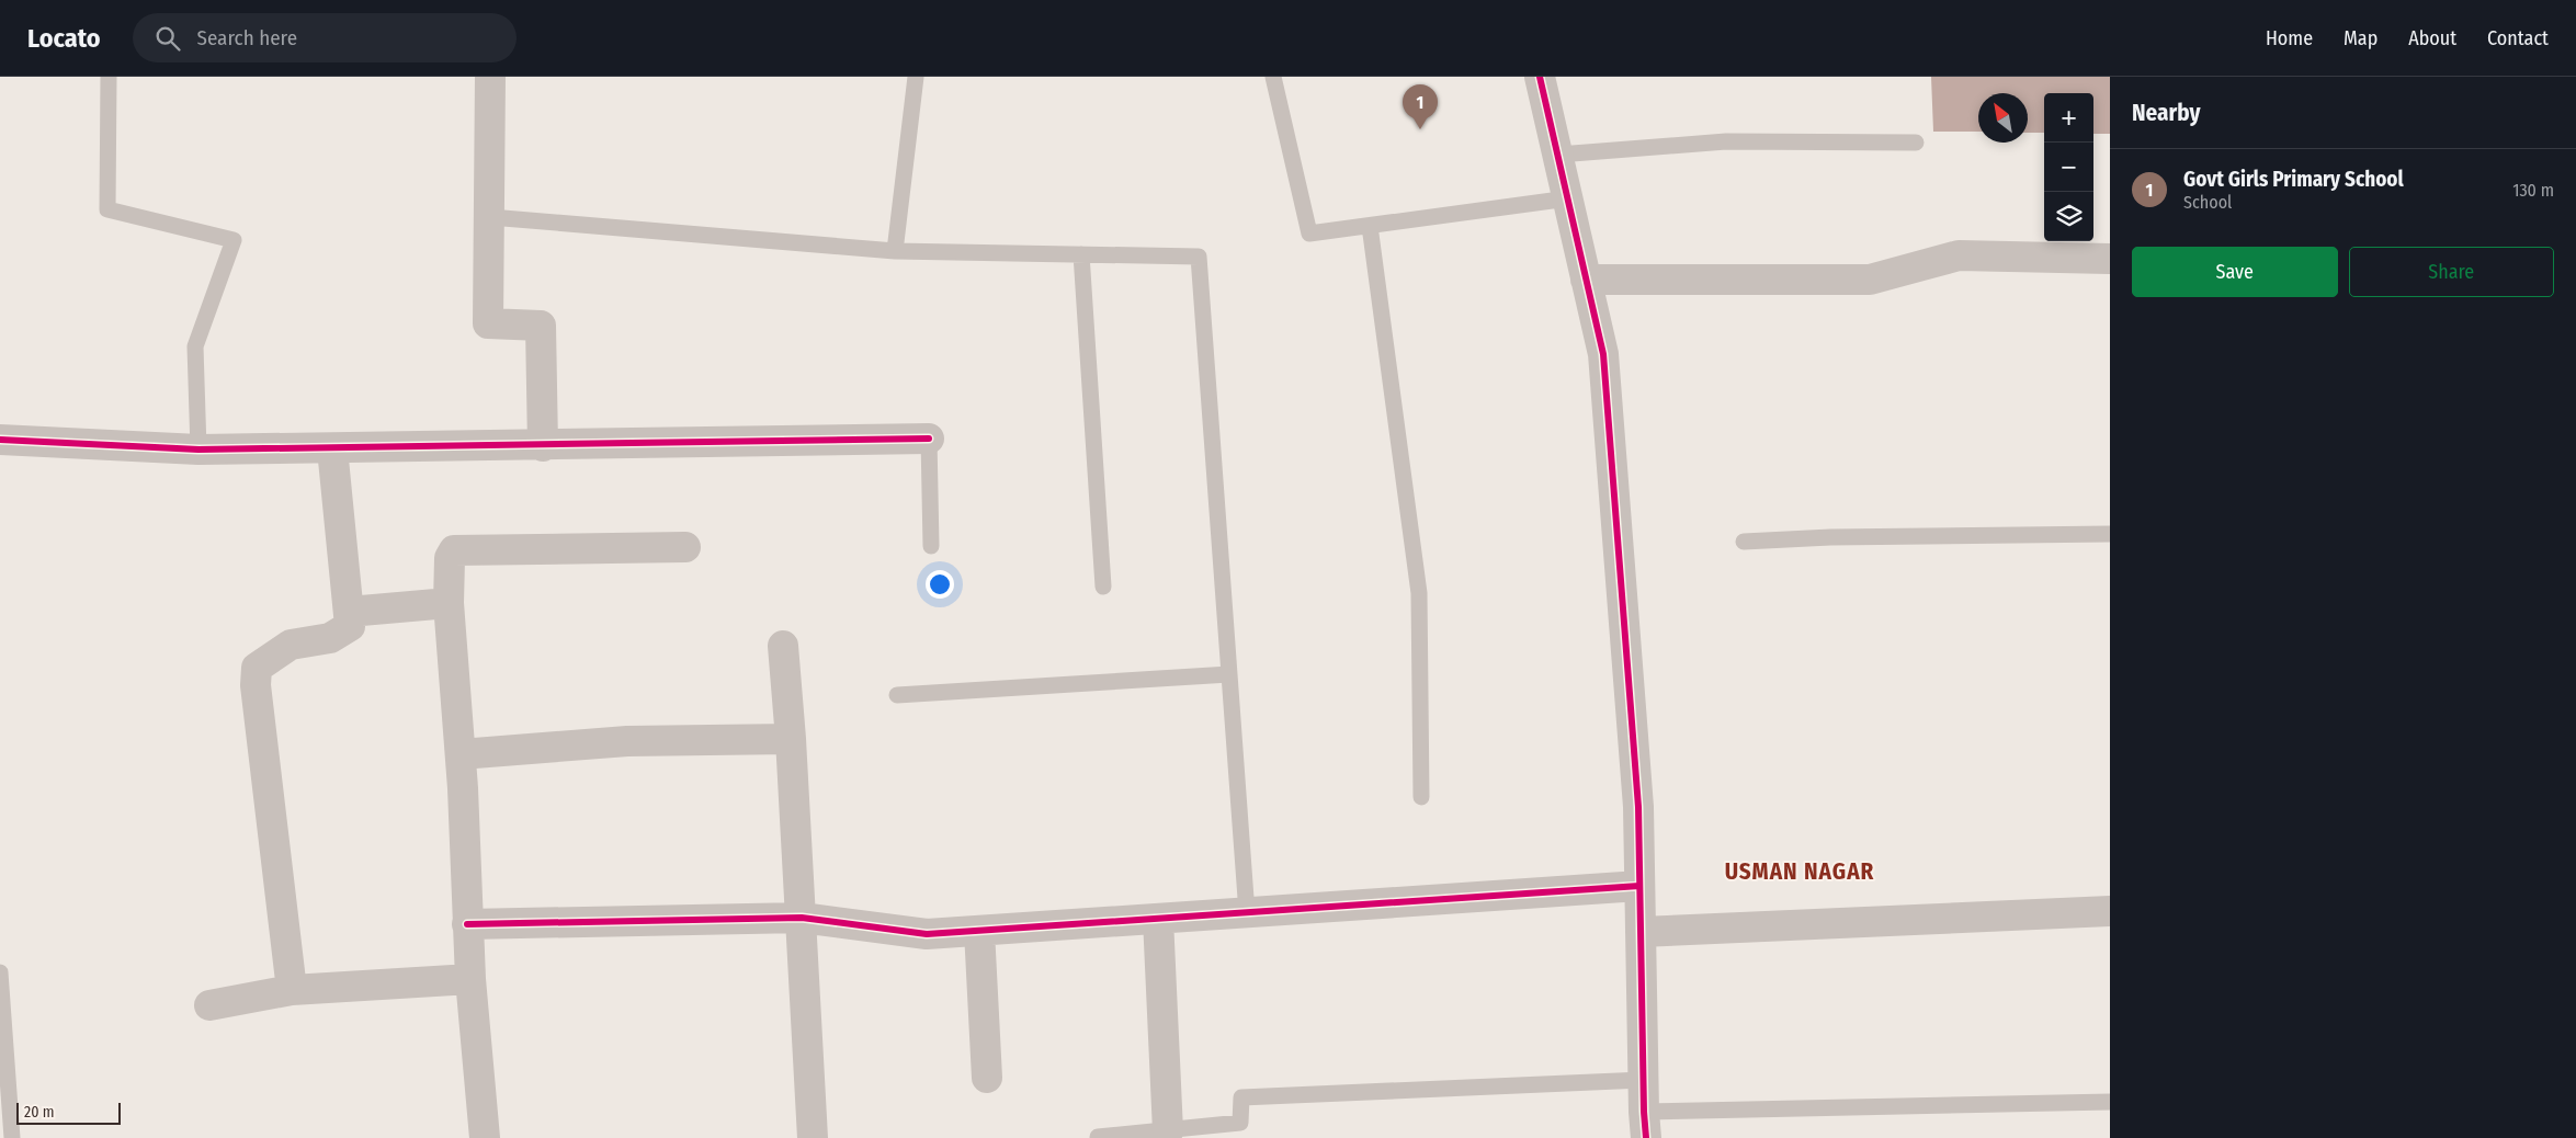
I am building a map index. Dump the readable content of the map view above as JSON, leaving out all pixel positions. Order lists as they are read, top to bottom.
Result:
{
  "districts": ["USMAN NAGAR"],
  "scale_bar": "20 m",
  "north": "top left",
  "page": {
    "header": "Locato",
    "search": "Search here",
    "nav": [
      "Home",
      "Map",
      "About",
      "Contact"
    ],
    "heading": "Nearby",
    "pins": "1",
    "map_buttons": ["+", "−"],
    "list": [
      {
        "mark": "1",
        "name": "Govt Girls Primary School",
        "note": "School",
        "value": "130 m"
      }
    ],
    "buttons": ["Save", "Share"],
    "scale": "20 m"
  }
}
